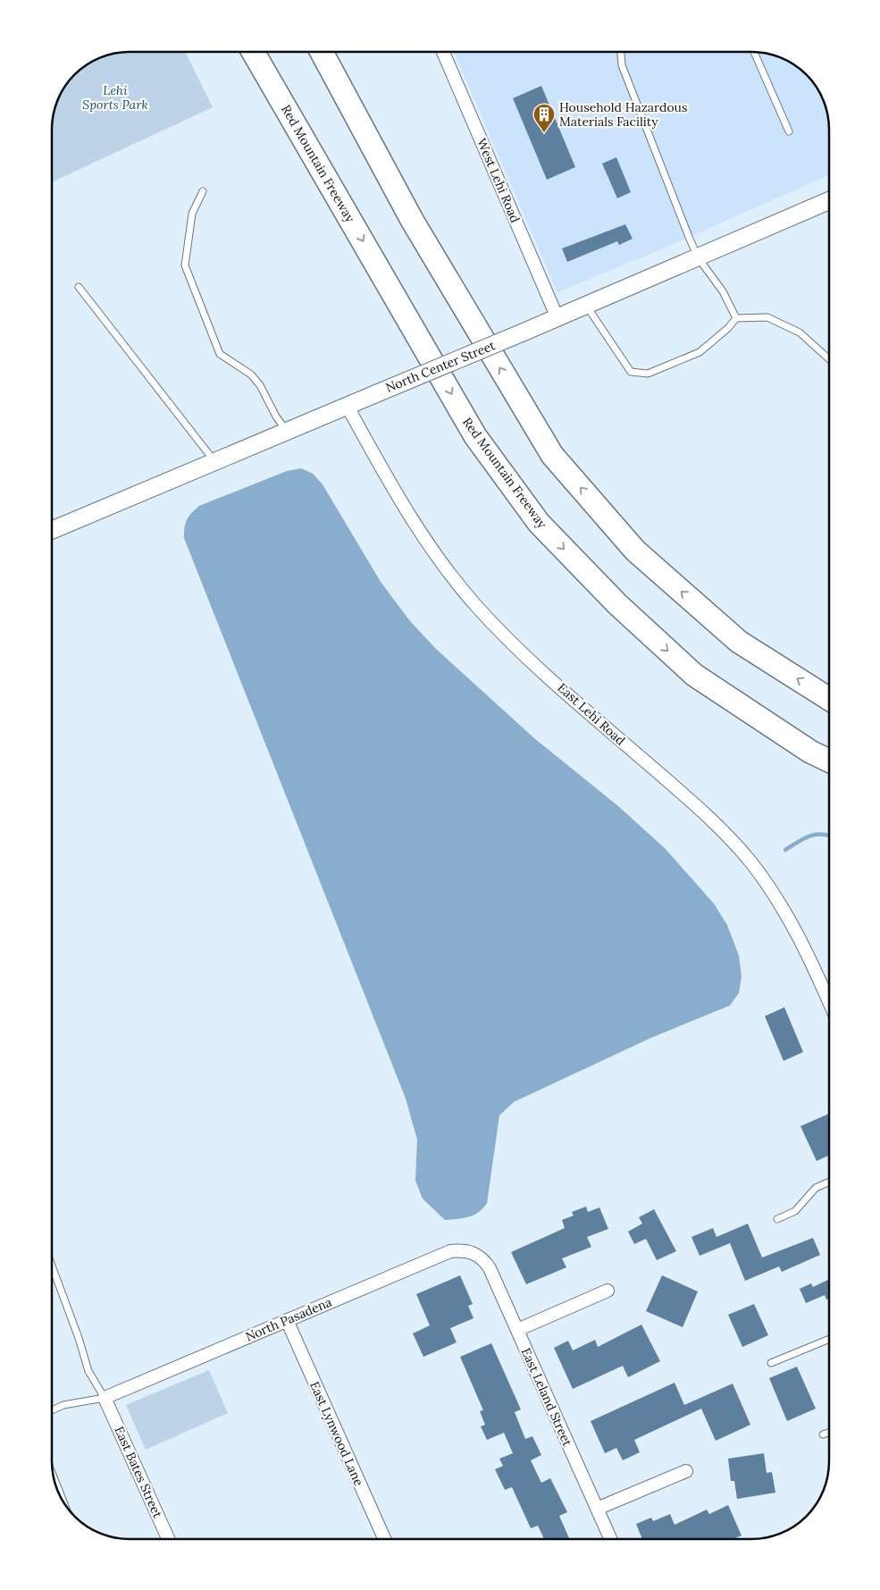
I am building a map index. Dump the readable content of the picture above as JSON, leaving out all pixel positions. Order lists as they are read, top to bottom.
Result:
{
  "streets": {
    "highway": ["Red Mountain Freeway"],
    "street": [
      "West Lehi Road",
      "North Center Street",
      "East Lehi Road",
      "North Pasadena",
      "East Leland Street",
      "East Lynwood Lane",
      "East Bates Street"
    ]
  },
  "crossings": [
    ["West Lehi Road", "North Center Street"],
    ["North Center Street", "East Lehi Road"],
    ["North Pasadena", "East Leland Street"],
    ["North Pasadena", "East Lynwood Lane"],
    ["North Pasadena", "East Bates Street"]
  ],
  "parks": ["Lehi Sports Park"],
  "places": {
    "building": ["Household Hazardous Materials Facility"]
  }
}
